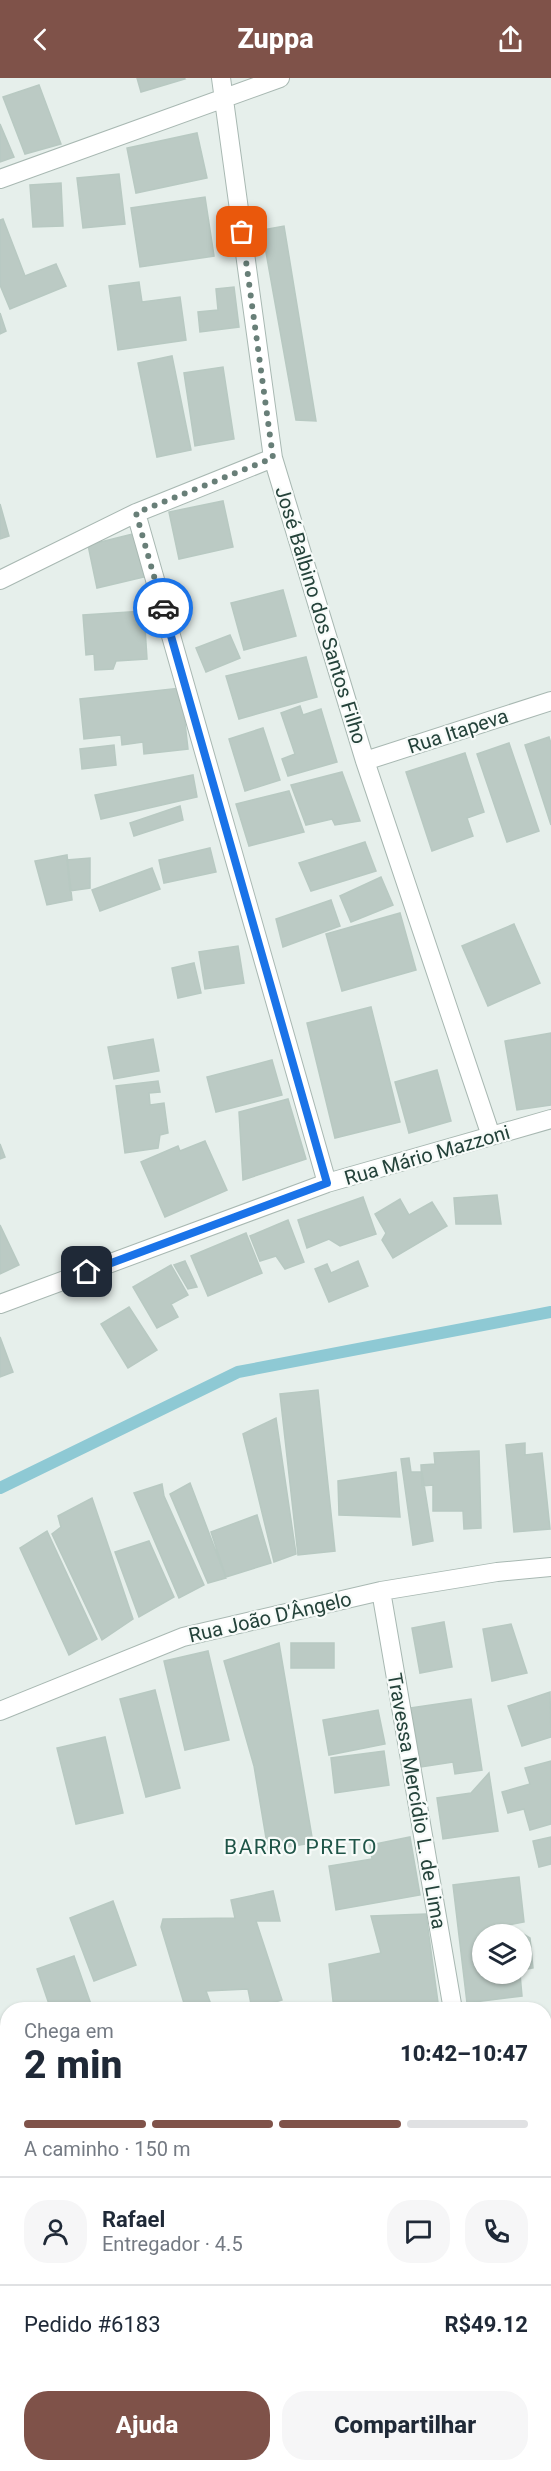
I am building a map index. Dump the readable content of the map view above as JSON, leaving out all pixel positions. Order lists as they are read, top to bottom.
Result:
{
  "streets": {
    "street": [
      "José Balbino dos Santos Filho",
      "Rua Itapeva",
      "Rua Mário Mazzoni",
      "Rua João D'Ângelo",
      "Travessa Mercídio L. de Lima"
    ]
  },
  "crossings": [
    ["José Balbino dos Santos Filho", "Rua Itapeva"],
    ["José Balbino dos Santos Filho", "Rua Mário Mazzoni"],
    ["Rua João D'Ângelo", "Travessa Mercídio L. de Lima"]
  ],
  "districts": ["BARRO PRETO"],
  "page": {
    "header": "Zuppa",
    "heading": ["2 min", "Chega em", "10:42–10:47"],
    "panel": [
      "Rafael",
      "Entregador · 4.5",
      "Pedido #6183",
      "R$49.12"
    ],
    "bar": "A caminho · 150 m",
    "buttons": ["Ajuda", "Compartilhar"]
  }
}
